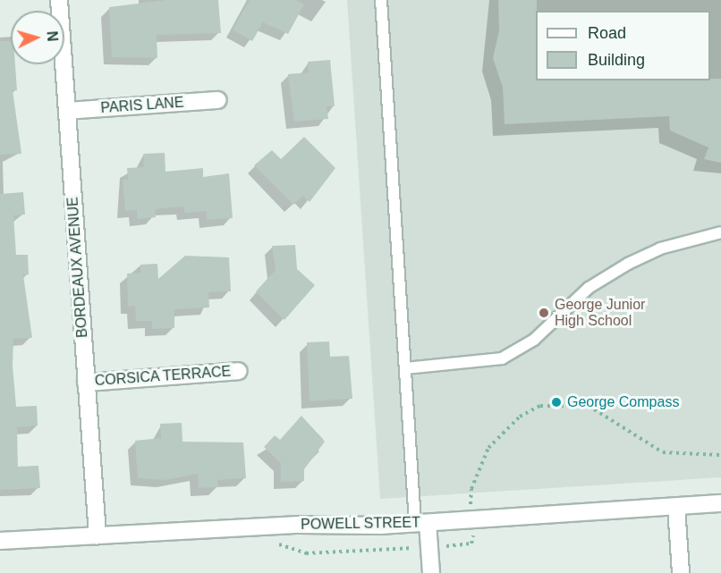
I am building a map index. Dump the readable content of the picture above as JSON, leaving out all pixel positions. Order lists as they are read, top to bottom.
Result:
{
  "streets": {
    "street": [
      "PARIS LANE",
      "BORDEAUX AVENUE",
      "CORSICA TERRACE",
      "POWELL STREET"
    ]
  },
  "crossings": [
    ["PARIS LANE", "BORDEAUX AVENUE"],
    ["BORDEAUX AVENUE", "CORSICA TERRACE"],
    ["BORDEAUX AVENUE", "POWELL STREET"]
  ],
  "places": ["George Junior High School", "George Compass"],
  "legend": ["Road", "Building"],
  "north": "right"
}
